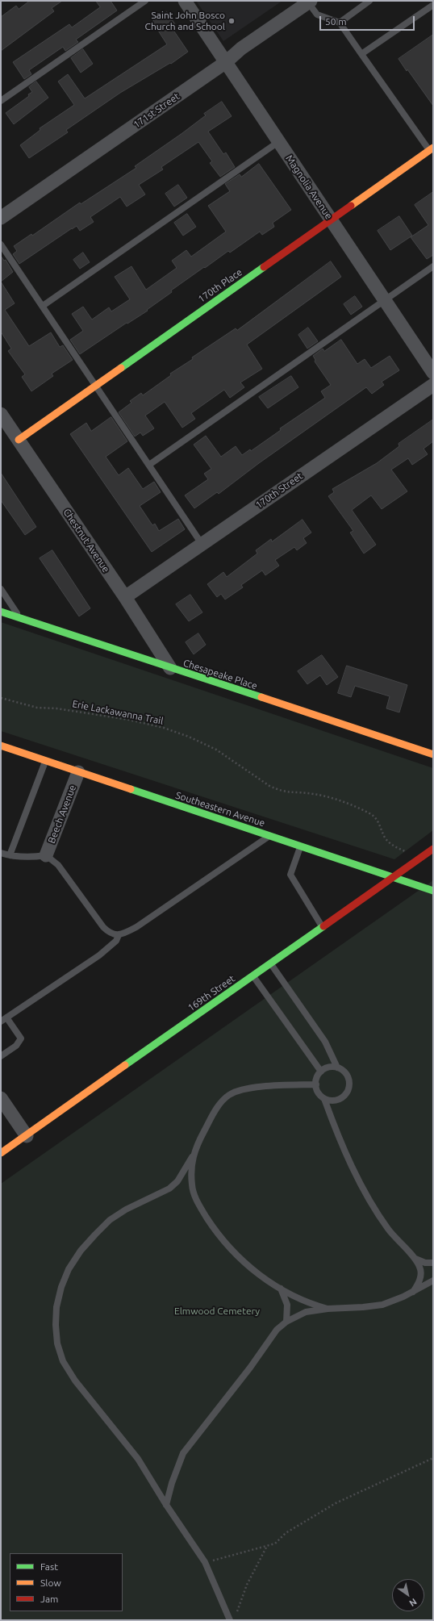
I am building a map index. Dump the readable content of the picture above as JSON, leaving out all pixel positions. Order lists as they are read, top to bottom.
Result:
{
  "streets": {
    "street": [
      "171st Street",
      "Magnolia Avenue",
      "170th Place",
      "170th Street",
      "Chestnut Avenue",
      "Chesapeake Place",
      "Southeastern Avenue",
      "Beech Avenue",
      "169th Street"
    ],
    "path": ["Erie Lackawanna Trail"]
  },
  "crossings": [
    ["171st Street", "Magnolia Avenue"],
    ["Magnolia Avenue", "170th Place"],
    ["170th Place", "Chestnut Avenue"],
    ["170th Street", "Chestnut Avenue"],
    ["Chestnut Avenue", "Chesapeake Place"],
    ["Southeastern Avenue", "Beech Avenue"],
    ["Southeastern Avenue", "169th Street"]
  ],
  "parks": ["Elmwood Cemetery"],
  "places": ["Saint John Bosco Church and School"],
  "legend": ["Fast", "Slow", "Jam"],
  "scale_bar": "50 m",
  "north": "bottom right"
}
